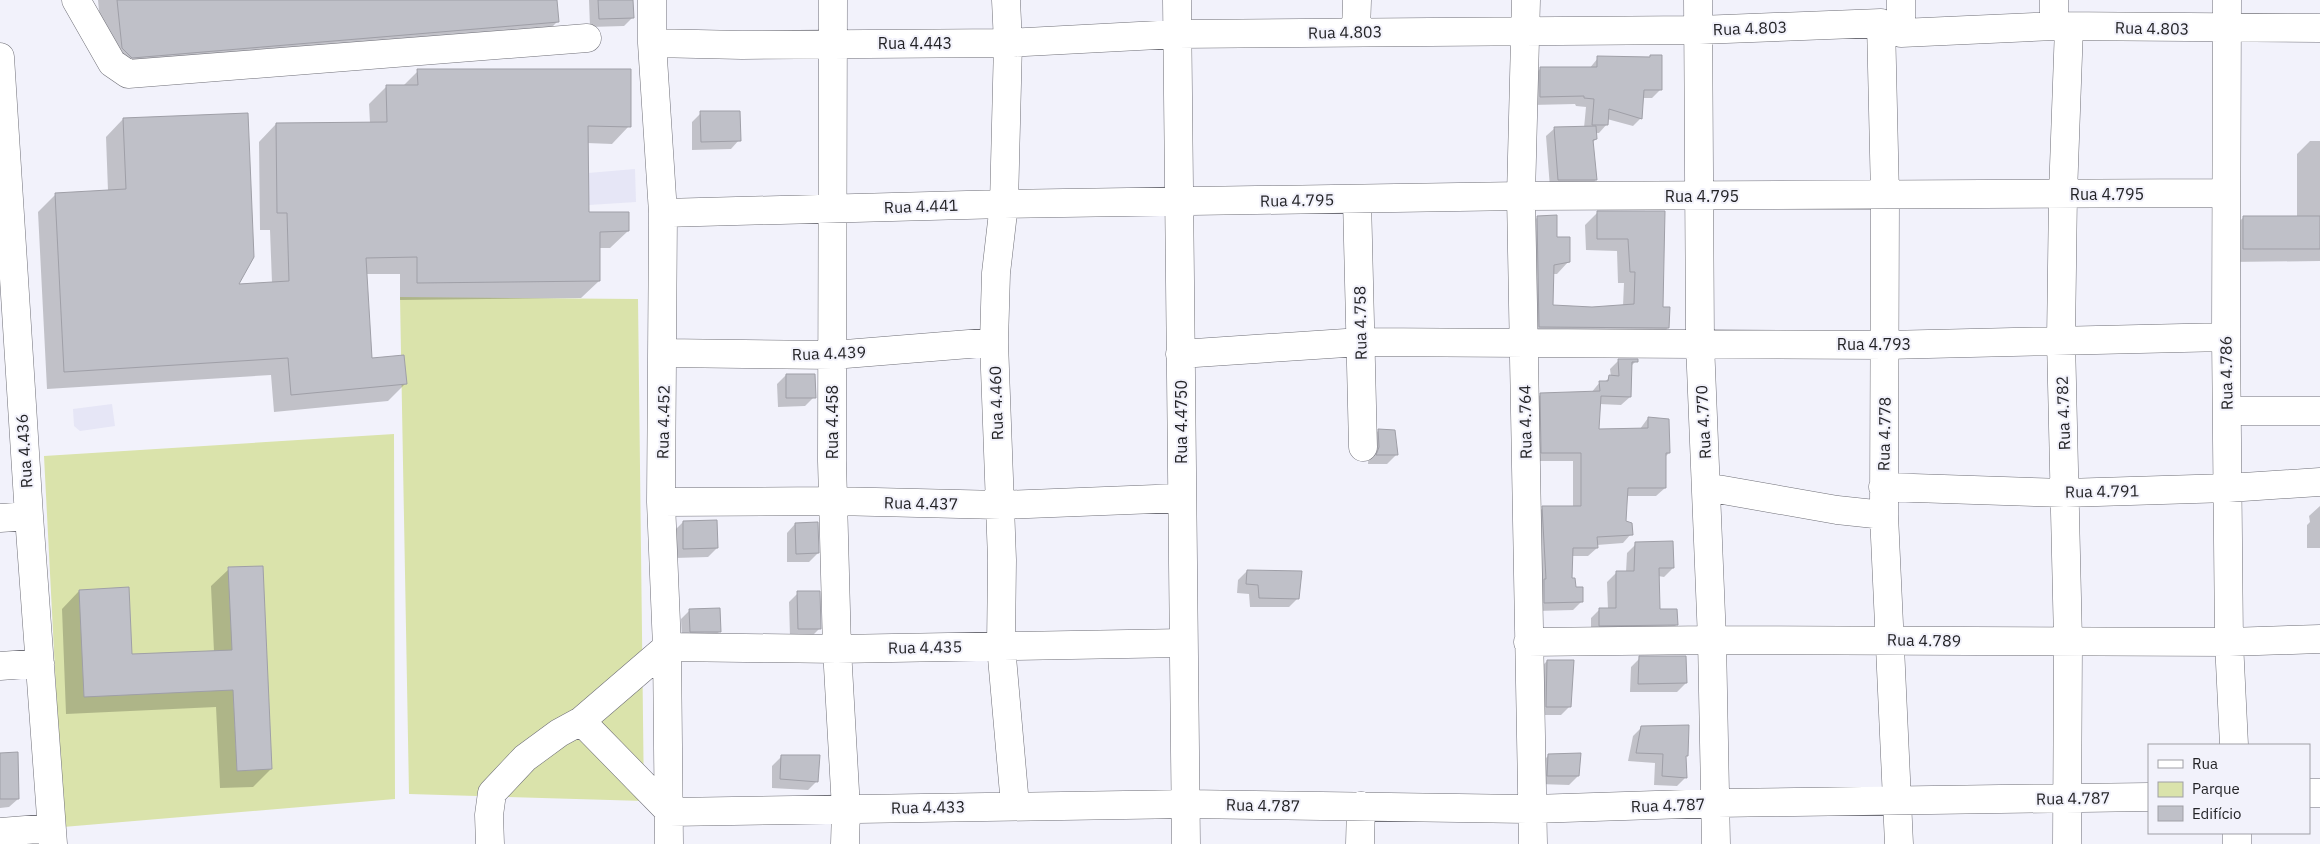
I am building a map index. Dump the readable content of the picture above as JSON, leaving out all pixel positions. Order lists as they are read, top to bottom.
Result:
{
  "streets": {
    "street": [
      "Rua 4.803",
      "Rua 4.443",
      "Rua 4.795",
      "Rua 4.441",
      "Rua 4.758",
      "Rua 4.793",
      "Rua 4.439",
      "Rua 4.786",
      "Rua 4.460",
      "Rua 4.782",
      "Rua 4.452",
      "Rua 4.458",
      "Rua 4.4750",
      "Rua 4.764",
      "Rua 4.770",
      "Rua 4.778",
      "Rua 4.436",
      "Rua 4.791",
      "Rua 4.437",
      "Rua 4.789",
      "Rua 4.435",
      "Rua 4.787",
      "Rua 4.433"
    ]
  },
  "crossings": [
    ["Rua 4.803", "Rua 4.443"],
    ["Rua 4.803", "Rua 4.786"],
    ["Rua 4.803", "Rua 4.782"],
    ["Rua 4.803", "Rua 4.4750"],
    ["Rua 4.803", "Rua 4.764"],
    ["Rua 4.803", "Rua 4.770"],
    ["Rua 4.803", "Rua 4.778"],
    ["Rua 4.443", "Rua 4.460"],
    ["Rua 4.443", "Rua 4.452"],
    ["Rua 4.443", "Rua 4.458"],
    ["Rua 4.443", "Rua 4.4750"],
    ["Rua 4.795", "Rua 4.441"],
    ["Rua 4.795", "Rua 4.758"],
    ["Rua 4.795", "Rua 4.786"],
    ["Rua 4.795", "Rua 4.782"],
    ["Rua 4.795", "Rua 4.4750"],
    ["Rua 4.795", "Rua 4.764"],
    ["Rua 4.795", "Rua 4.770"],
    ["Rua 4.795", "Rua 4.778"],
    ["Rua 4.441", "Rua 4.460"],
    ["Rua 4.441", "Rua 4.452"],
    ["Rua 4.441", "Rua 4.458"],
    ["Rua 4.441", "Rua 4.4750"],
    ["Rua 4.758", "Rua 4.793"],
    ["Rua 4.793", "Rua 4.786"],
    ["Rua 4.793", "Rua 4.782"],
    ["Rua 4.793", "Rua 4.4750"],
    ["Rua 4.793", "Rua 4.764"],
    ["Rua 4.793", "Rua 4.770"],
    ["Rua 4.793", "Rua 4.778"],
    ["Rua 4.439", "Rua 4.460"],
    ["Rua 4.439", "Rua 4.452"],
    ["Rua 4.439", "Rua 4.458"],
    ["Rua 4.786", "Rua 4.791"],
    ["Rua 4.786", "Rua 4.789"],
    ["Rua 4.460", "Rua 4.437"],
    ["Rua 4.460", "Rua 4.435"],
    ["Rua 4.460", "Rua 4.433"],
    ["Rua 4.782", "Rua 4.791"],
    ["Rua 4.782", "Rua 4.789"],
    ["Rua 4.782", "Rua 4.787"],
    ["Rua 4.452", "Rua 4.437"],
    ["Rua 4.452", "Rua 4.435"],
    ["Rua 4.452", "Rua 4.433"],
    ["Rua 4.458", "Rua 4.437"],
    ["Rua 4.458", "Rua 4.435"],
    ["Rua 4.458", "Rua 4.433"],
    ["Rua 4.4750", "Rua 4.437"],
    ["Rua 4.4750", "Rua 4.435"],
    ["Rua 4.4750", "Rua 4.787"],
    ["Rua 4.4750", "Rua 4.433"],
    ["Rua 4.764", "Rua 4.789"],
    ["Rua 4.764", "Rua 4.787"],
    ["Rua 4.770", "Rua 4.789"],
    ["Rua 4.770", "Rua 4.787"],
    ["Rua 4.778", "Rua 4.791"],
    ["Rua 4.778", "Rua 4.789"],
    ["Rua 4.778", "Rua 4.787"],
    ["Rua 4.787", "Rua 4.433"]
  ],
  "legend": ["Rua", "Parque", "Edifício"]
}
